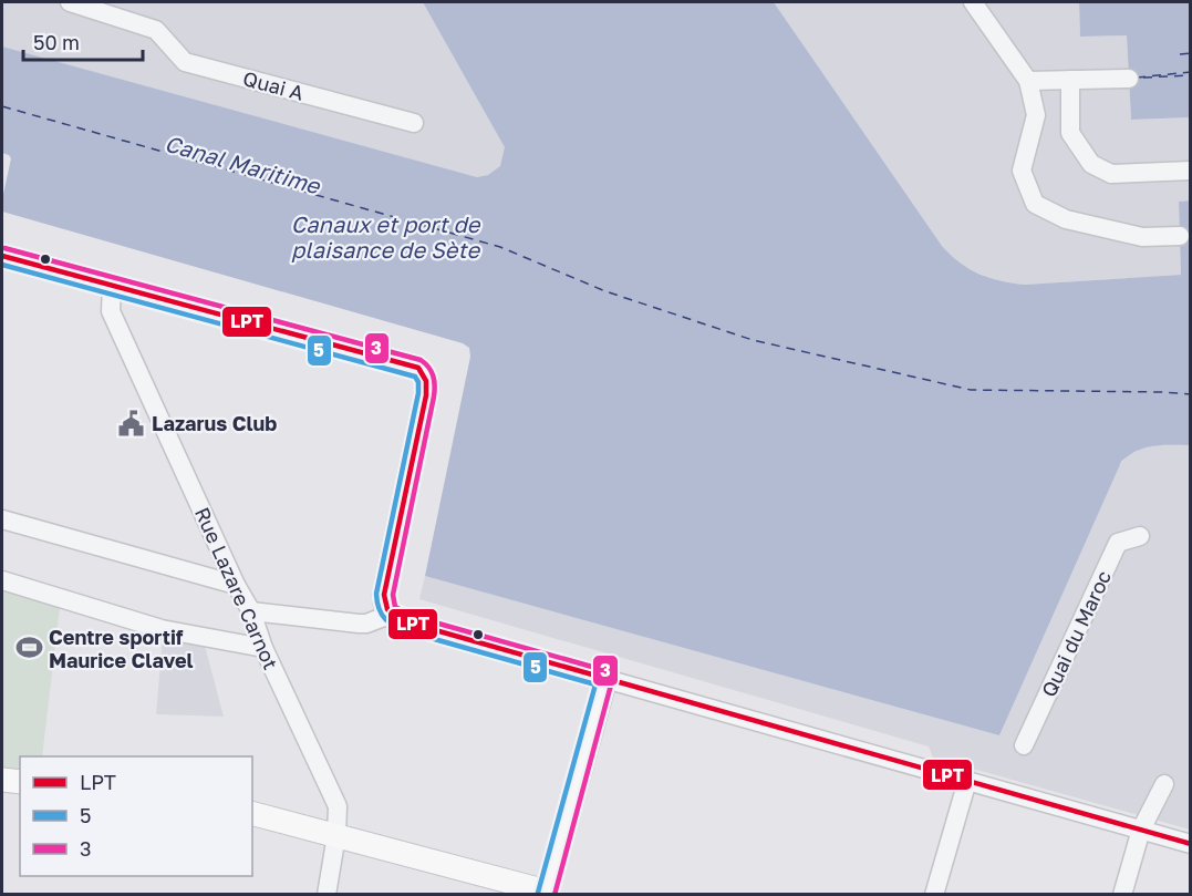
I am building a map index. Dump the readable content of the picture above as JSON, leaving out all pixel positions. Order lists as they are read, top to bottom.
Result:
{
  "streets": {
    "street": ["Quai A", "Rue Lazare Carnot", "Quai du Maroc"]
  },
  "water": ["Canal Maritime", "Canaux et port de plaisance de Sète"],
  "places": {
    "public building": ["Lazarus Club"],
    "sports": ["Centre sportif Maurice Clavel"]
  },
  "lines": ["transit line 3", "transit line LPT", "transit line 5"],
  "legend": ["LPT", "5", "3"],
  "scale_bar": "50 m"
}
